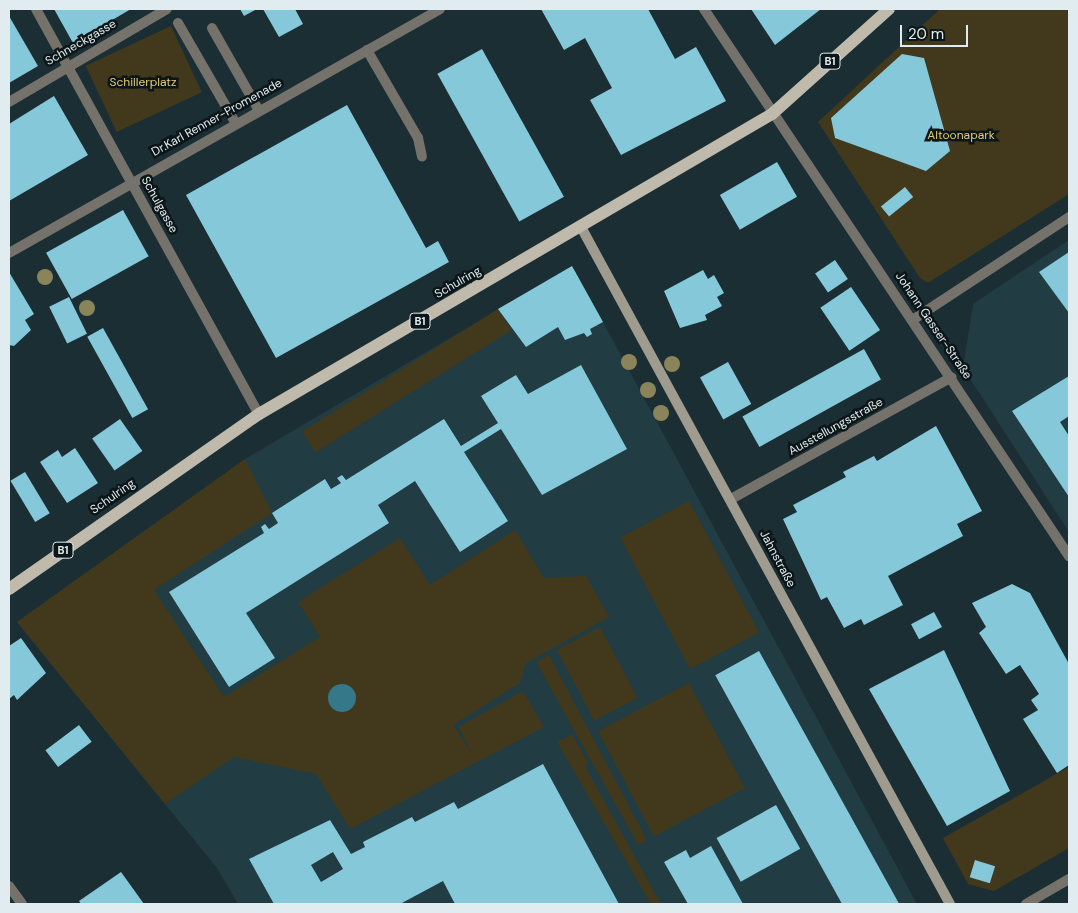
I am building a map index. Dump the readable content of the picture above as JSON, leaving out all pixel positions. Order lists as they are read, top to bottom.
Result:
{
  "streets": {
    "main road": ["B1", "Schulring"],
    "street": [
      "Schneckgasse",
      "Dr.Karl Renner-Promenade",
      "Schulgasse",
      "Johann Gasser-Straße",
      "Ausstellungsstraße",
      "Jahnstraße"
    ]
  },
  "crossings": [
    ["Schneckgasse", "Schulgasse"],
    ["Dr.Karl Renner-Promenade", "Schulgasse"],
    ["Schulgasse", "Schulring"],
    ["Schulring", "Johann Gasser-Straße"],
    ["Schulring", "Jahnstraße"],
    ["Johann Gasser-Straße", "Ausstellungsstraße"],
    ["Ausstellungsstraße", "Jahnstraße"]
  ],
  "parks": ["Schillerplatz", "Altoonapark"],
  "scale_bar": "20 m"
}
